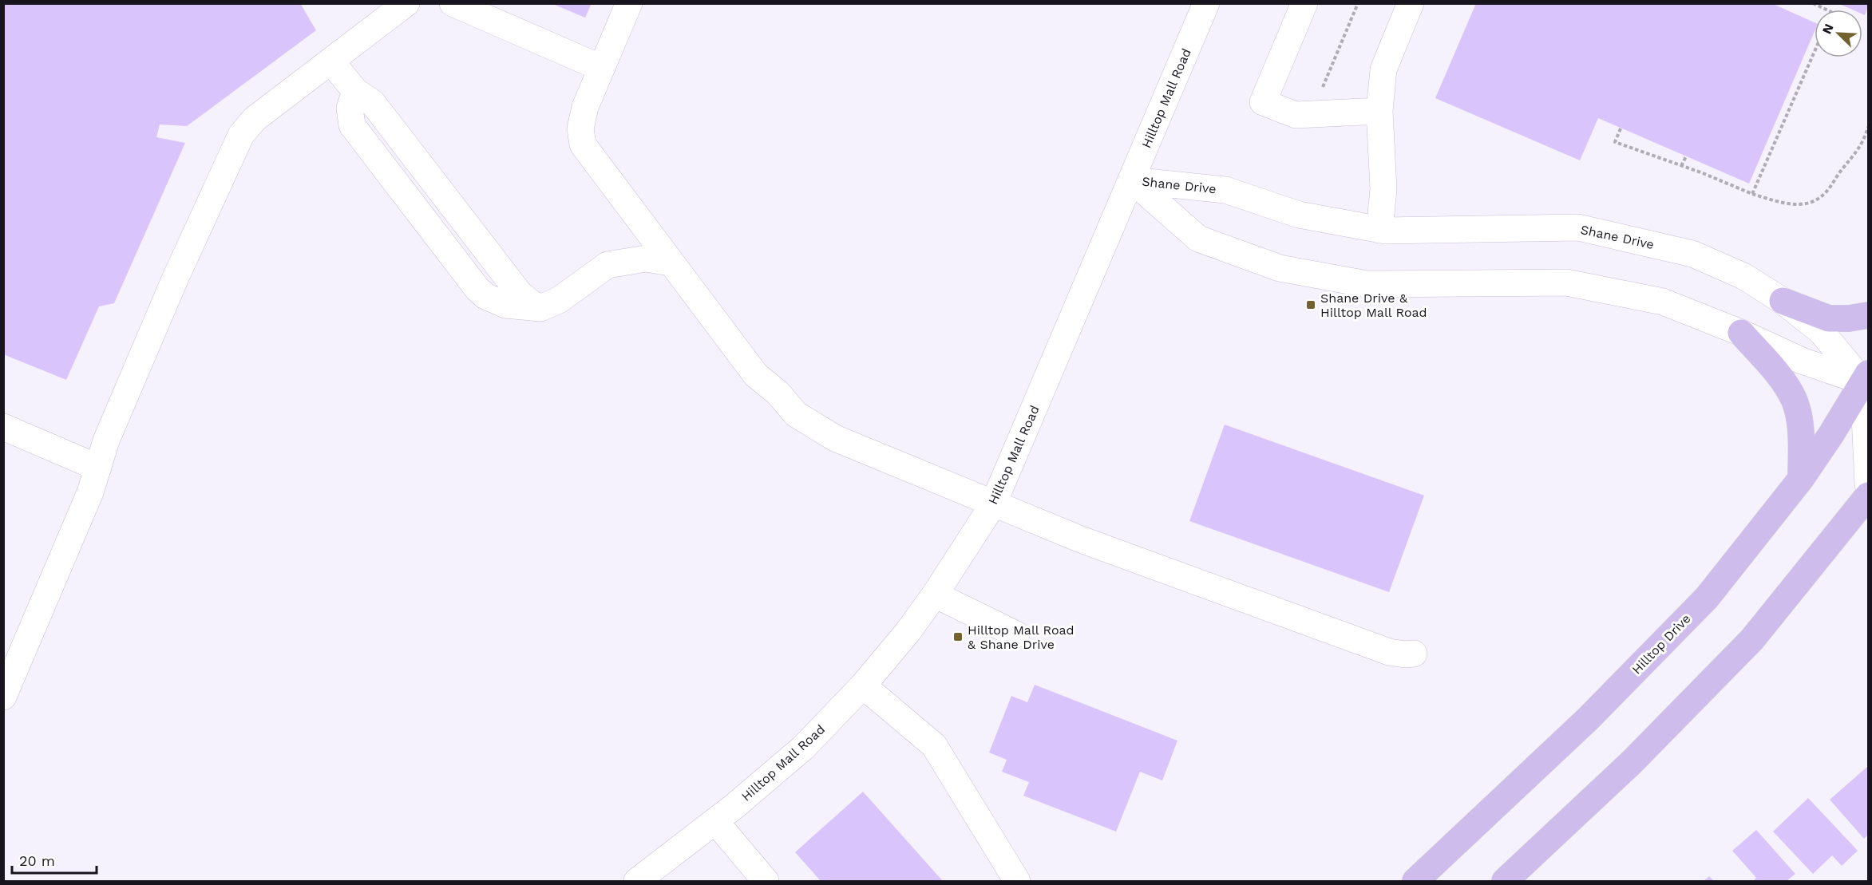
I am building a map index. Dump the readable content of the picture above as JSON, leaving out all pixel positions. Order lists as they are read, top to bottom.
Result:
{
  "streets": {
    "main road": ["Hilltop Drive"],
    "street": ["Hilltop Mall Road", "Shane Drive"]
  },
  "crossings": [
    ["Hilltop Mall Road", "Shane Drive"],
    ["Shane Drive", "Hilltop Drive"]
  ],
  "places": {
    "transit": ["Shane Drive & Hilltop Mall Road", "Hilltop Mall Road & Shane Drive"]
  },
  "scale_bar": "20 m",
  "north": "top left"
}
